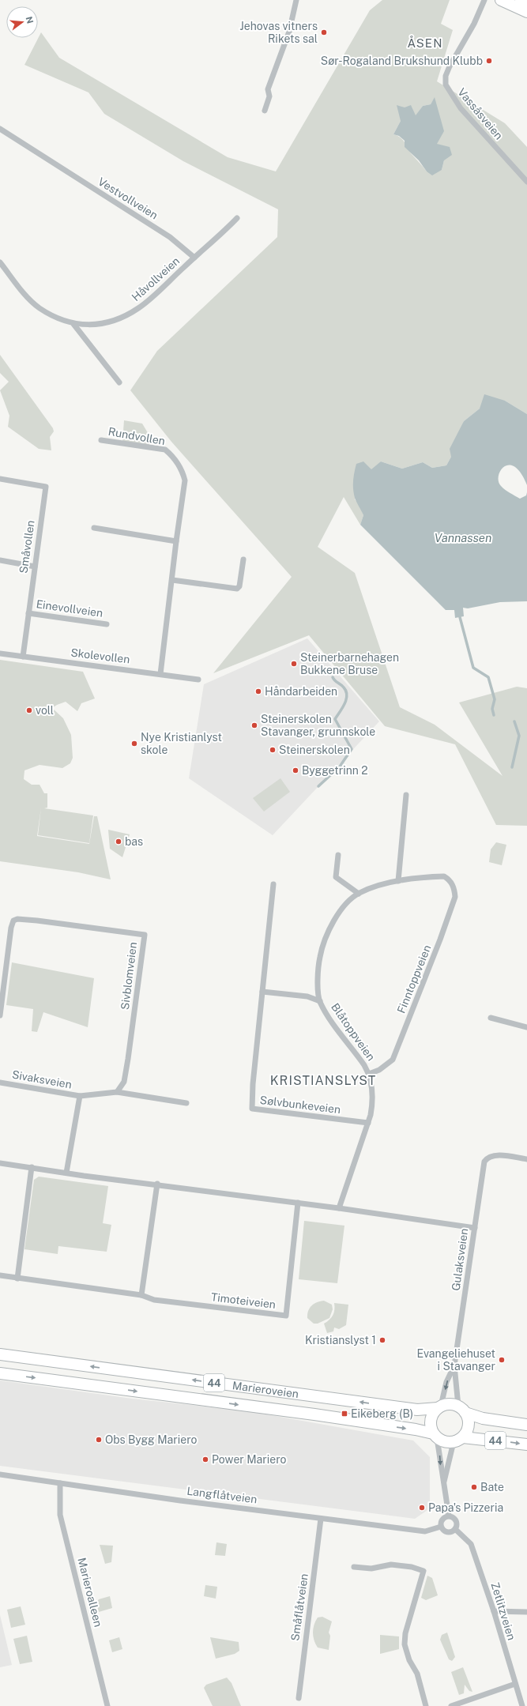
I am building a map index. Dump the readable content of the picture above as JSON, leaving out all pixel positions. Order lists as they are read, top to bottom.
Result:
{
  "streets": {
    "main road": ["44", "Marieroveien"],
    "street": [
      "Vassåsveien",
      "Vestvollveien",
      "Håvollveien",
      "Rundvollen",
      "Småvollen",
      "Einevollveien",
      "Skolevollen",
      "Sivblomveien",
      "Finntoppveien",
      "Blåtoppveien",
      "Sivaksveien",
      "Sølvbunkeveien",
      "Gulaksveien",
      "Timoteiveien",
      "Langflåtveien",
      "Marieroalleen",
      "Småflåtveien",
      "Zetlitzveien"
    ]
  },
  "crossings": [
    ["Vestvollveien", "Håvollveien"],
    ["Rundvollen", "Skolevollen"],
    ["Småvollen", "Einevollveien"],
    ["Småvollen", "Skolevollen"],
    ["Finntoppveien", "Blåtoppveien"],
    ["Blåtoppveien", "Sølvbunkeveien"],
    ["Gulaksveien", "44"],
    ["Gulaksveien", "Marieroveien"],
    ["44", "Marieroveien"],
    ["Langflåtveien", "Marieroalleen"],
    ["Langflåtveien", "Småflåtveien"],
    ["Langflåtveien", "Zetlitzveien"]
  ],
  "districts": ["ÅSEN", "KRISTIANSLYST"],
  "water": ["Vannassen"],
  "places": {
    "other": [
      "Jehovas vitners Rikets sal",
      "Sør-Rogaland Brukshund Klubb",
      "Steinerbarnehagen Bukkene Bruse",
      "Håndarbeiden",
      "voll",
      "Steinerskolen Stavanger, grunnskole",
      "Nye Kristianlyst skole",
      "Steinerskolen",
      "Byggetrinn 2",
      "bas",
      "Kristianslyst 1",
      "Evangeliehuset i Stavanger",
      "Obs Bygg Mariero",
      "Power Mariero",
      "Bate",
      "Papa's Pizzeria"
    ],
    "transit": ["Eikeberg (B)"]
  },
  "north": "right"
}
